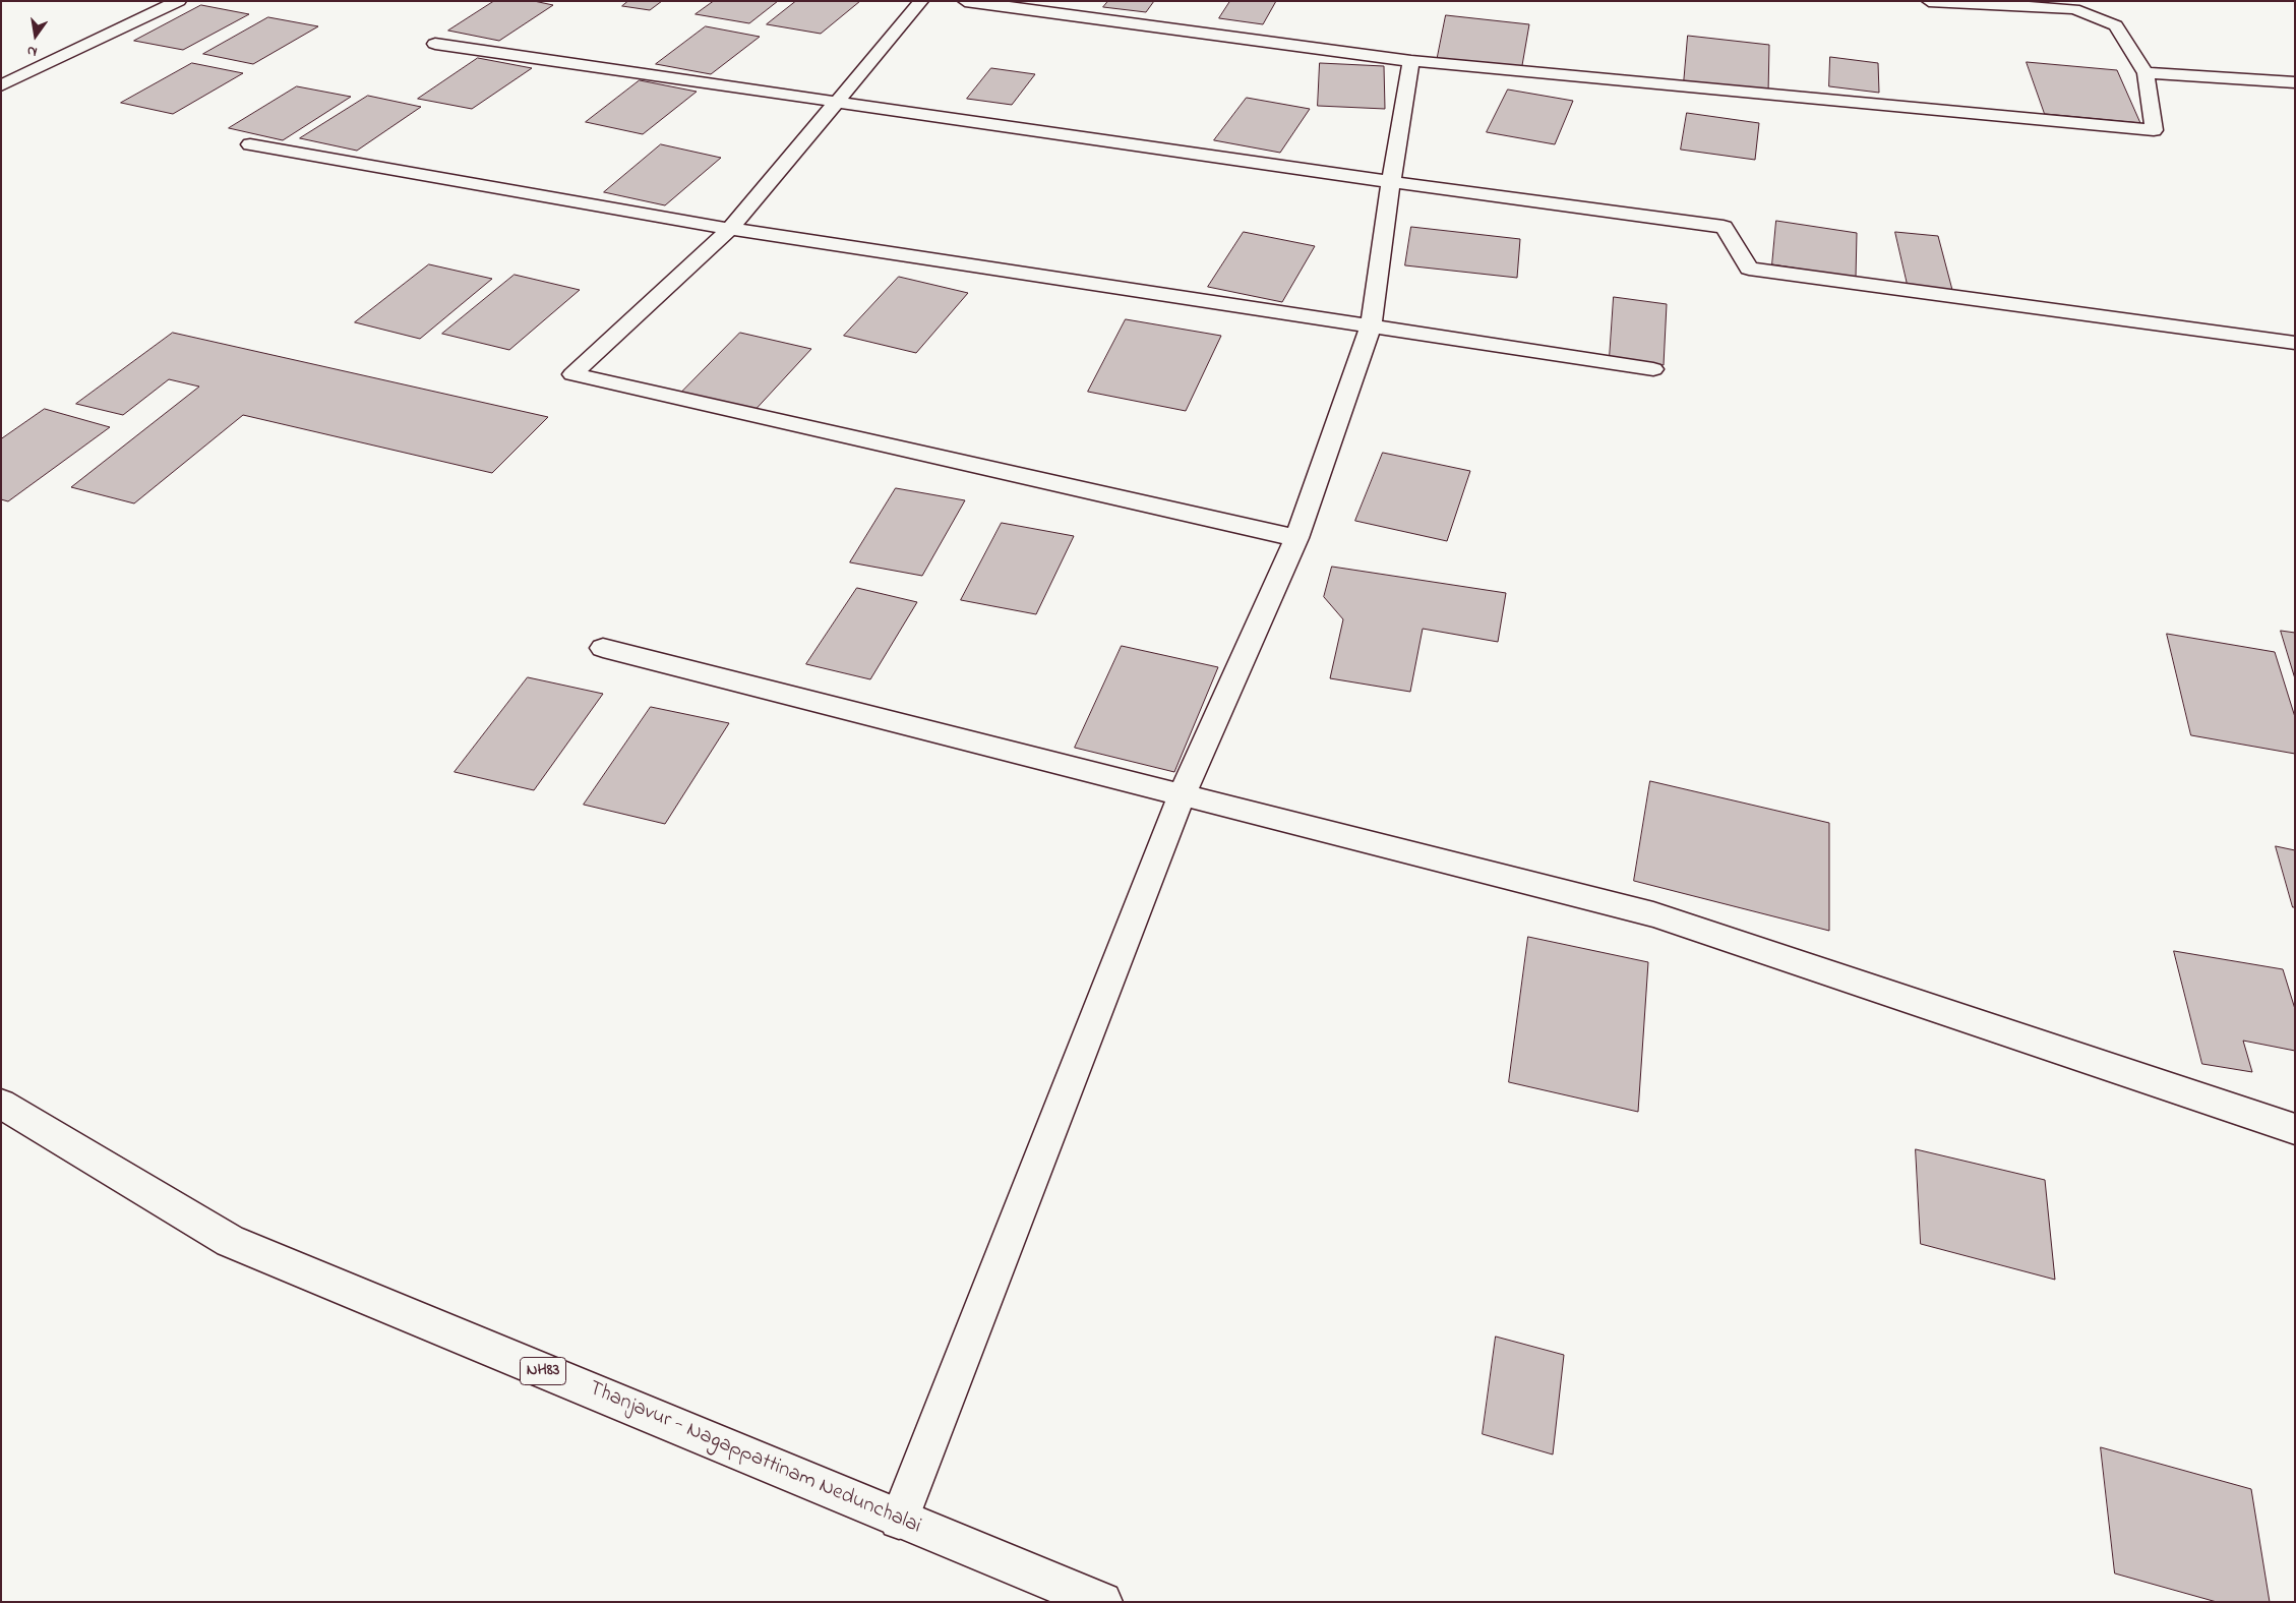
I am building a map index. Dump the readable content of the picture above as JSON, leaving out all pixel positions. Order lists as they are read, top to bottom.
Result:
{
  "streets": {
    "main road": ["NH83", "Thanjavur - Nagappattinam Nedunchalai"]
  },
  "north": "bottom"
}
